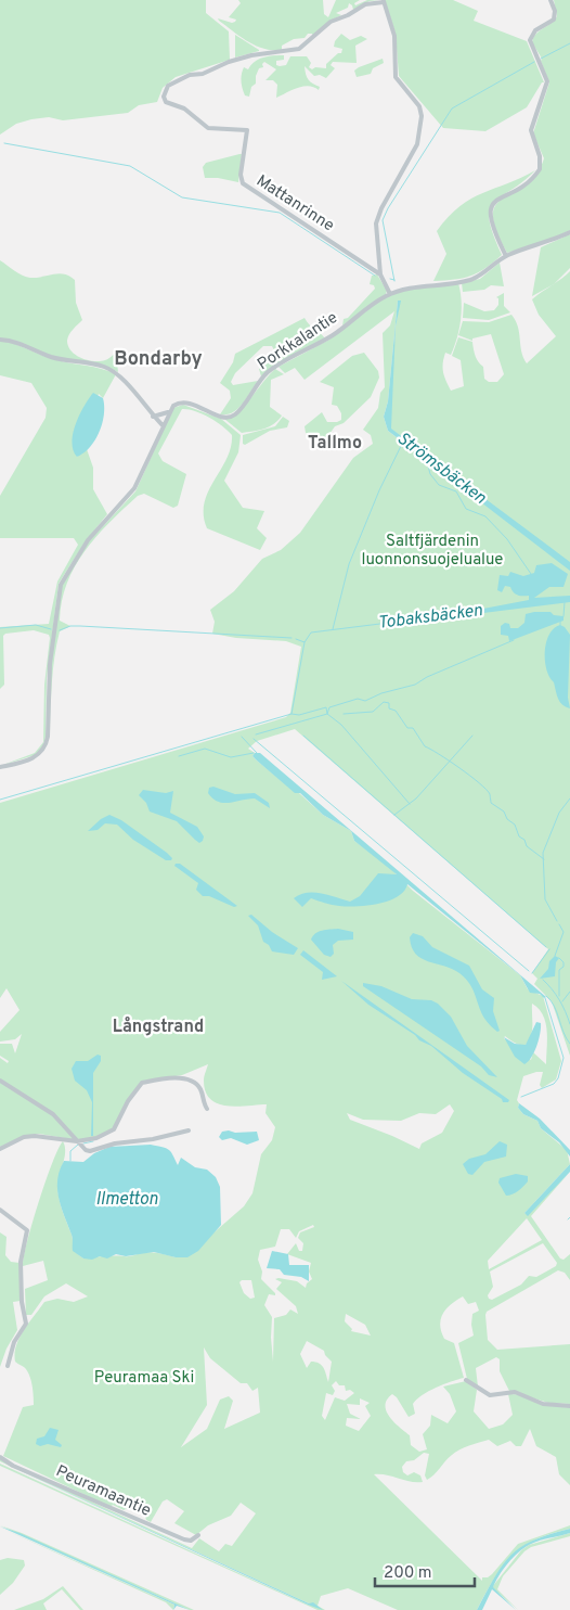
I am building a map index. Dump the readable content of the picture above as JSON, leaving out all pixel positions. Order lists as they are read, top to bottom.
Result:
{
  "streets": {
    "street": ["Mattanrinne", "Porkkalantie", "Peuramaantie"]
  },
  "districts": ["Bondarby", "Tallmo", "Långstrand"],
  "water": ["Strömsbäcken", "Tobaksbäcken", "Ilmetton"],
  "parks": ["Saltfjärdenin luonnonsuojelualue", "Peuramaa Ski"],
  "scale_bar": "200 m"
}
